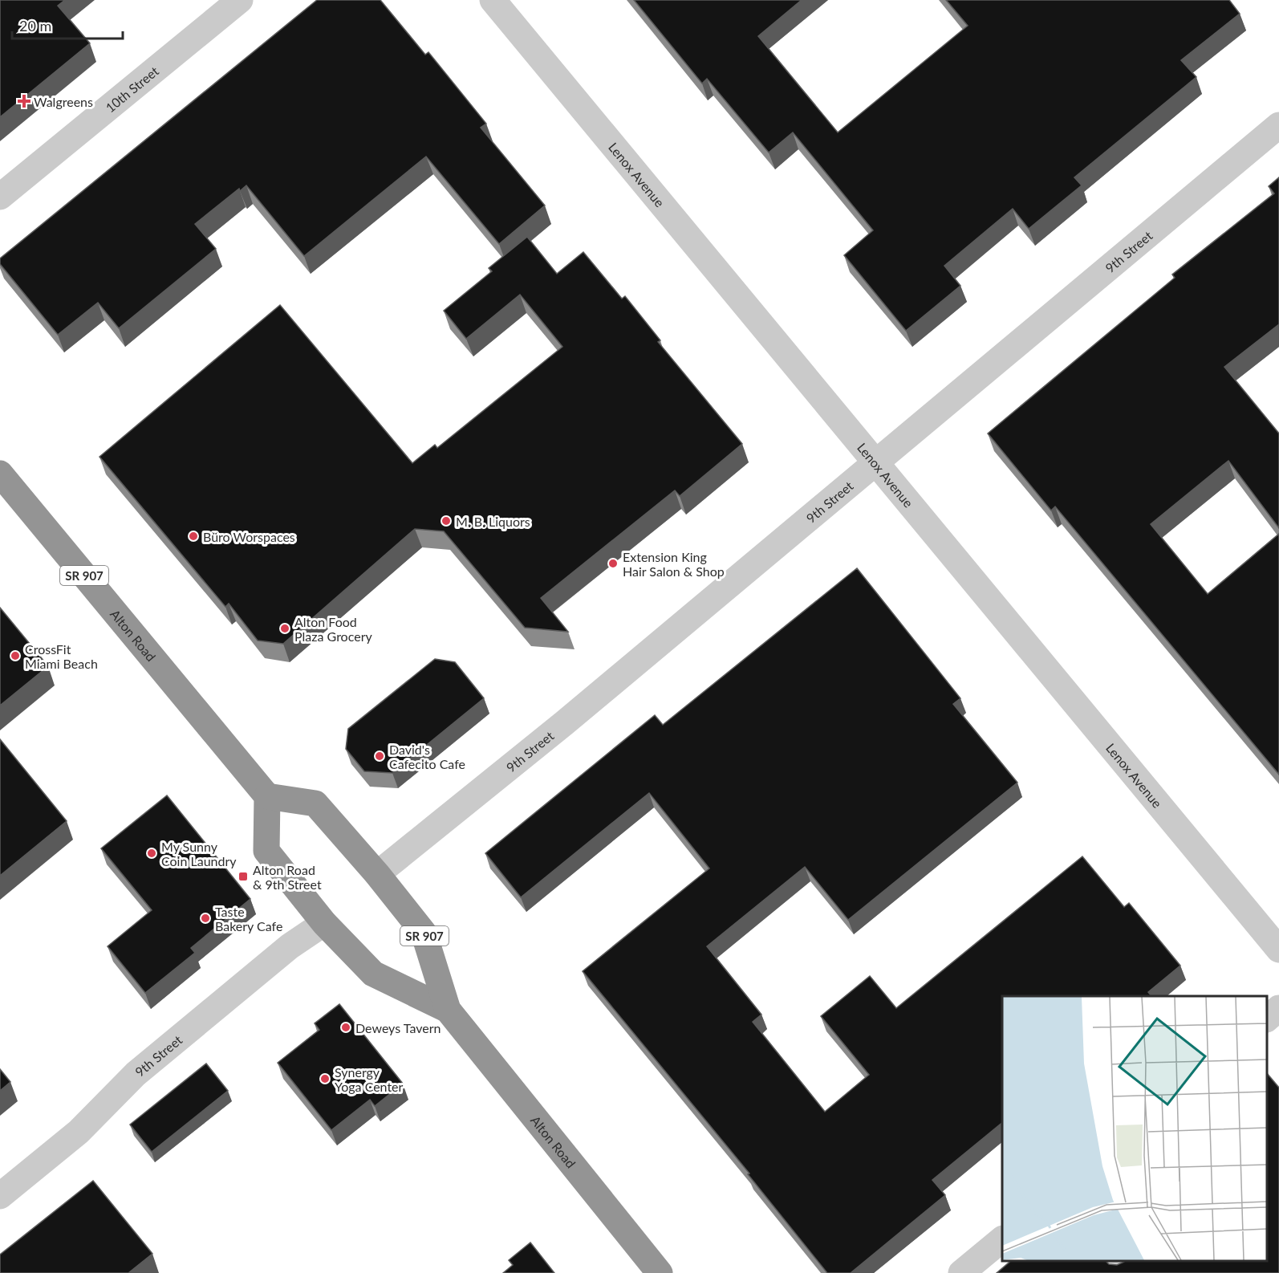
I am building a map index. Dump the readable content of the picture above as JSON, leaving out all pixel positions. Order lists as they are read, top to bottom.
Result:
{
  "streets": {
    "highway": ["SR 907", "Alton Road"],
    "street": ["10th Street", "Lenox Avenue", "9th Street"]
  },
  "crossings": [
    ["Lenox Avenue", "9th Street"],
    ["9th Street", "Alton Road"]
  ],
  "places": {
    "health": ["Walgreens"],
    "other": [
      "M. B. Liquors",
      "Büro Worspaces",
      "Extension King Hair Salon & Shop",
      "Alton Food Plaza Grocery",
      "CrossFit Miami Beach",
      "David's Cafecito Cafe",
      "My Sunny Coin Laundry",
      "Taste Bakery Cafe",
      "Deweys Tavern",
      "Synergy Yoga Center"
    ],
    "transit": ["Alton Road & 9th Street"]
  },
  "scale_bar": "20 m"
}
